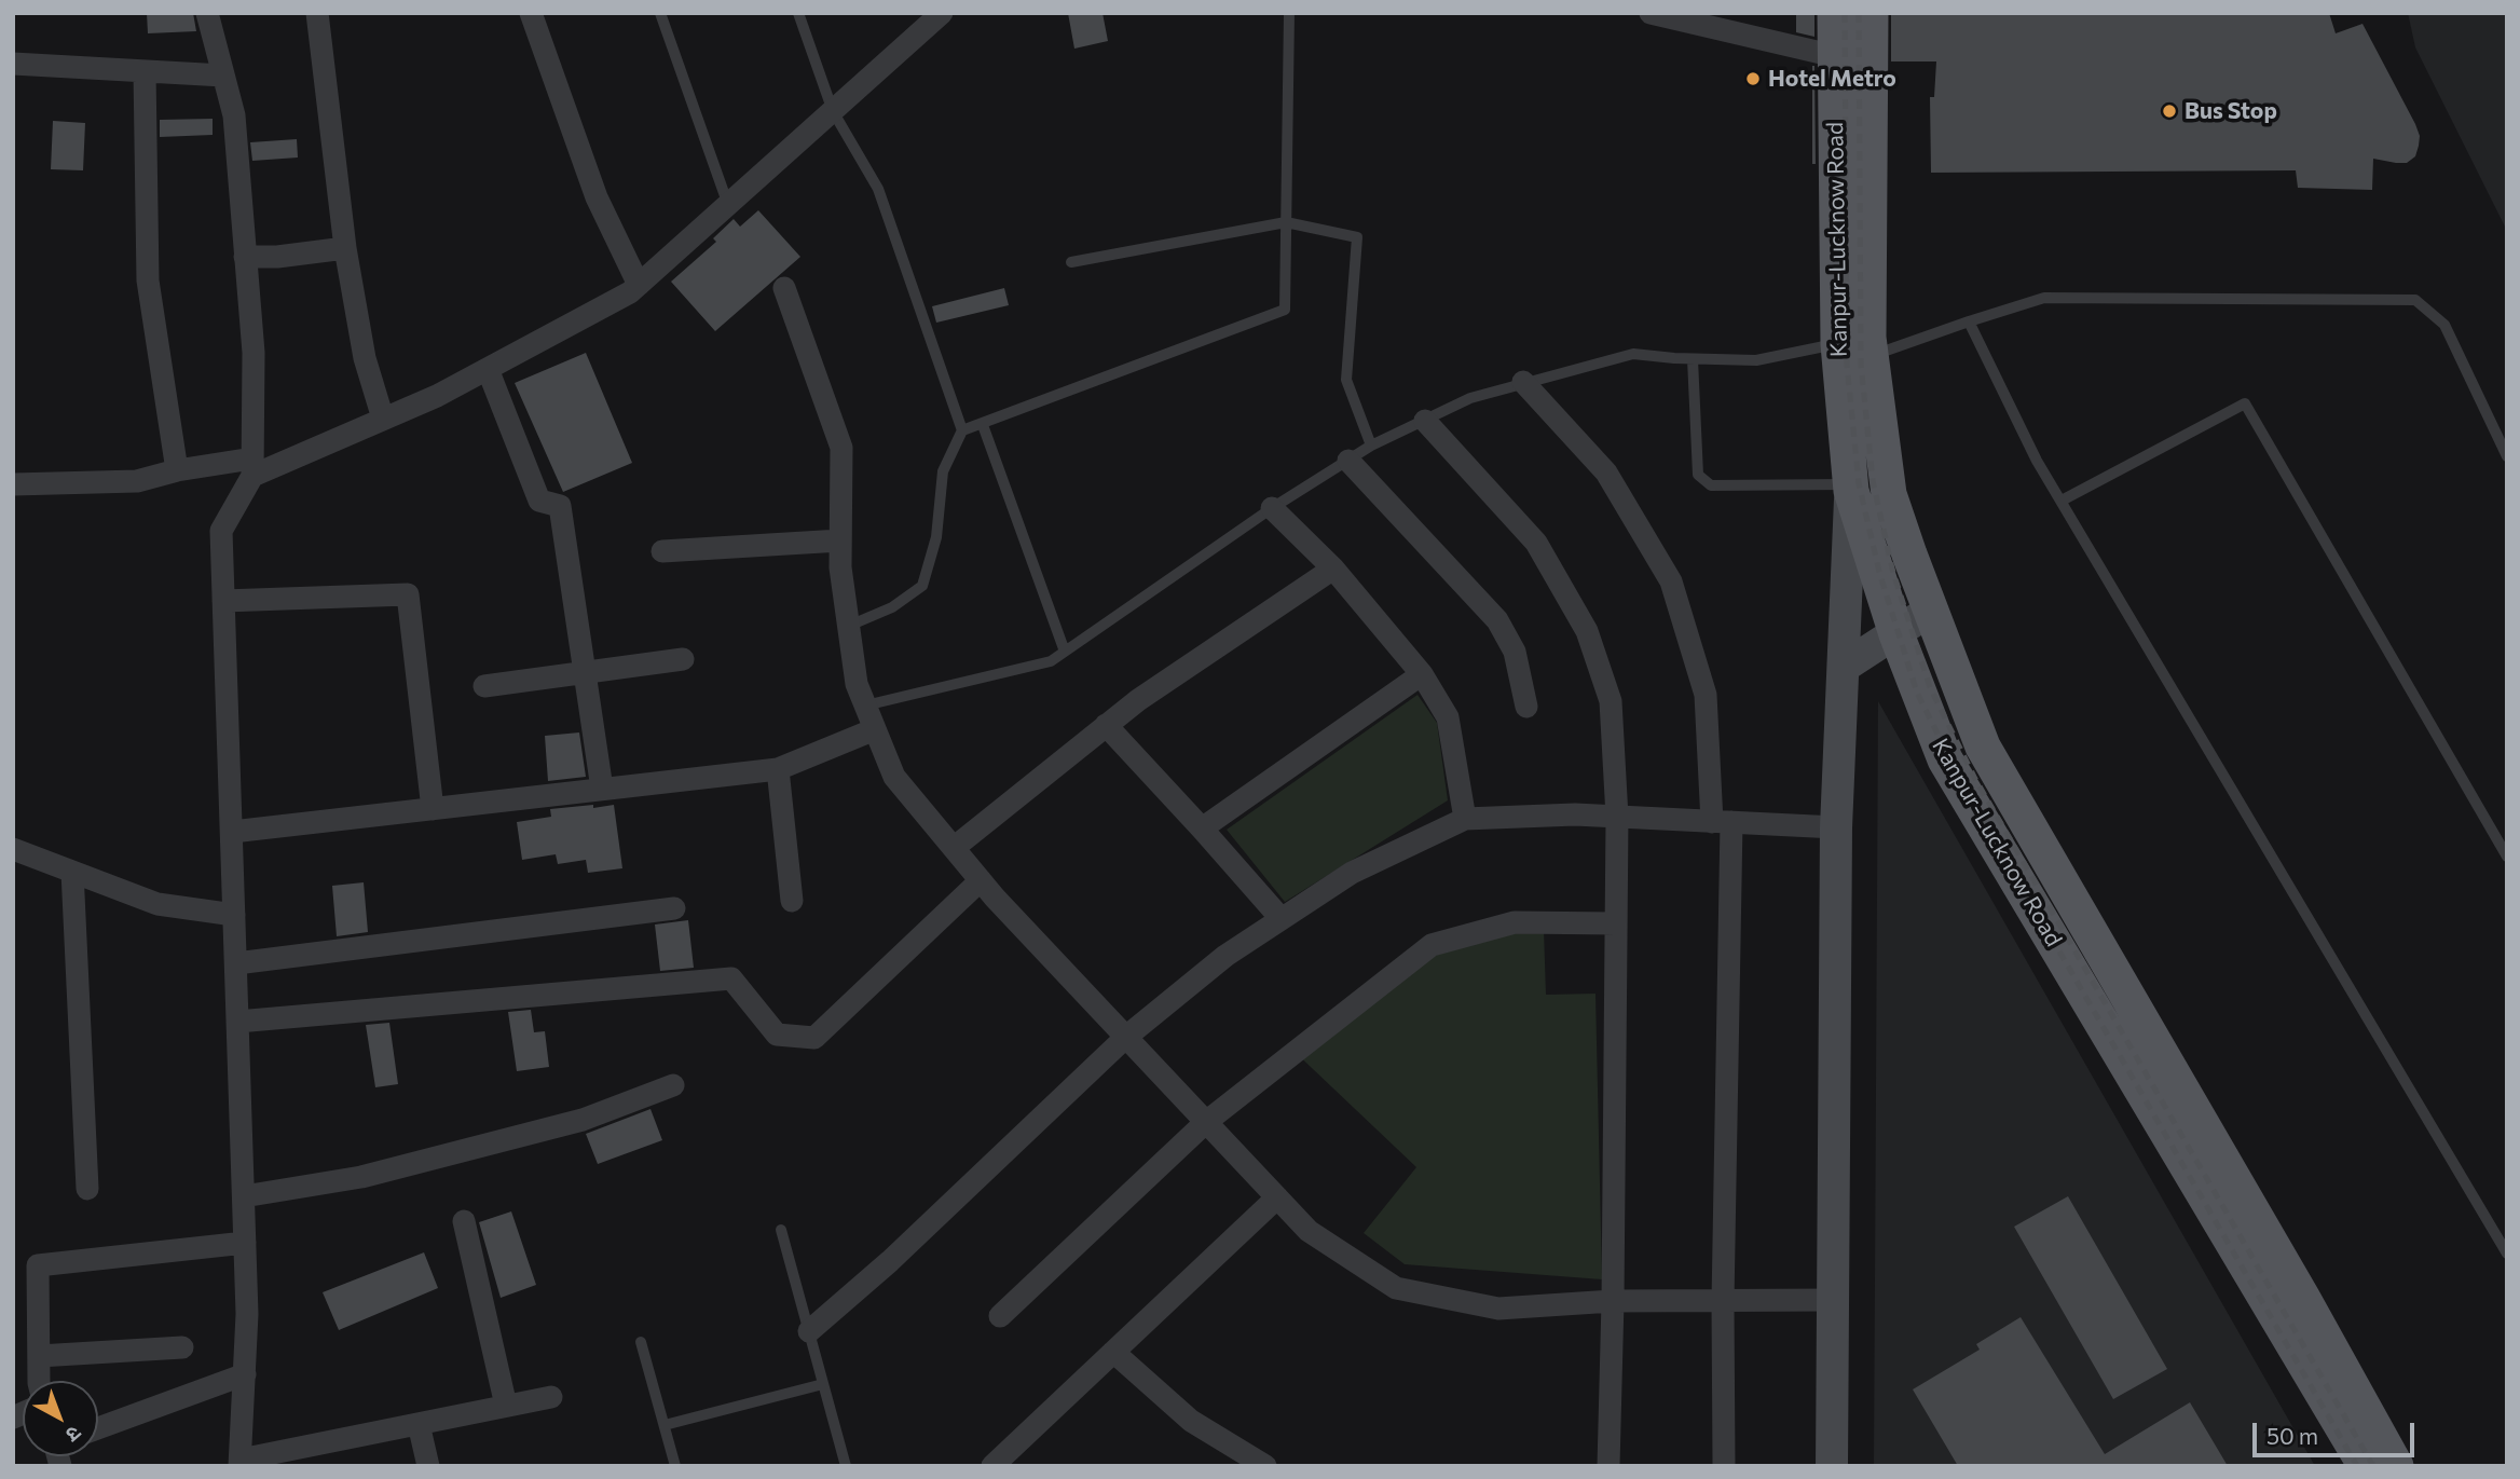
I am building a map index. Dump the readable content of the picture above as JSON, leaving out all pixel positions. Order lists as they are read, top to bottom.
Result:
{
  "streets": {
    "main road": ["Kanpur-Lucknow Road"]
  },
  "places": ["Hotel Metro", "Bus Stop"],
  "scale_bar": "50 m",
  "north": "bottom right"
}
